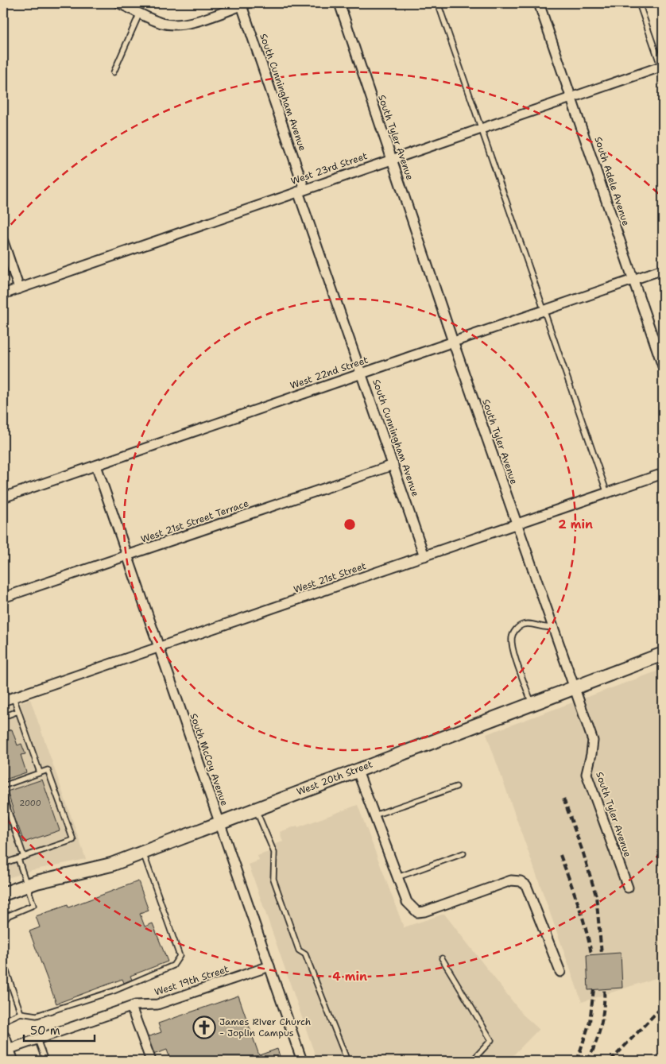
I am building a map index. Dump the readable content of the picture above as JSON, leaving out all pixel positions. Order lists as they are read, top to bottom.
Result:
{
  "streets": {
    "main road": ["West 20th Street"],
    "street": [
      "South Cunningham Avenue",
      "South Tyler Avenue",
      "West 23rd Street",
      "South Adele Avenue",
      "West 22nd Street",
      "West 21st Street Terrace",
      "West 21st Street",
      "South McCoy Avenue",
      "West 19th Street"
    ]
  },
  "crossings": [
    ["South Cunningham Avenue", "West 23rd Street"],
    ["South Cunningham Avenue", "West 22nd Street"],
    ["South Cunningham Avenue", "West 21st Street Terrace"],
    ["South Cunningham Avenue", "West 21st Street"],
    ["South Tyler Avenue", "West 23rd Street"],
    ["South Tyler Avenue", "West 22nd Street"],
    ["South Tyler Avenue", "West 21st Street"],
    ["South Tyler Avenue", "West 20th Street"],
    ["West 23rd Street", "South Adele Avenue"],
    ["South Adele Avenue", "West 22nd Street"],
    ["West 22nd Street", "South McCoy Avenue"],
    ["West 21st Street Terrace", "South McCoy Avenue"],
    ["West 21st Street", "South McCoy Avenue"],
    ["South McCoy Avenue", "West 20th Street"],
    ["South McCoy Avenue", "West 19th Street"]
  ],
  "places": {
    "church": ["James River Church - Joplin Campus"]
  },
  "house_numbers": ["2000"],
  "scale_bar": "50 m",
  "rings": ["2 min", "4 min"]
}
